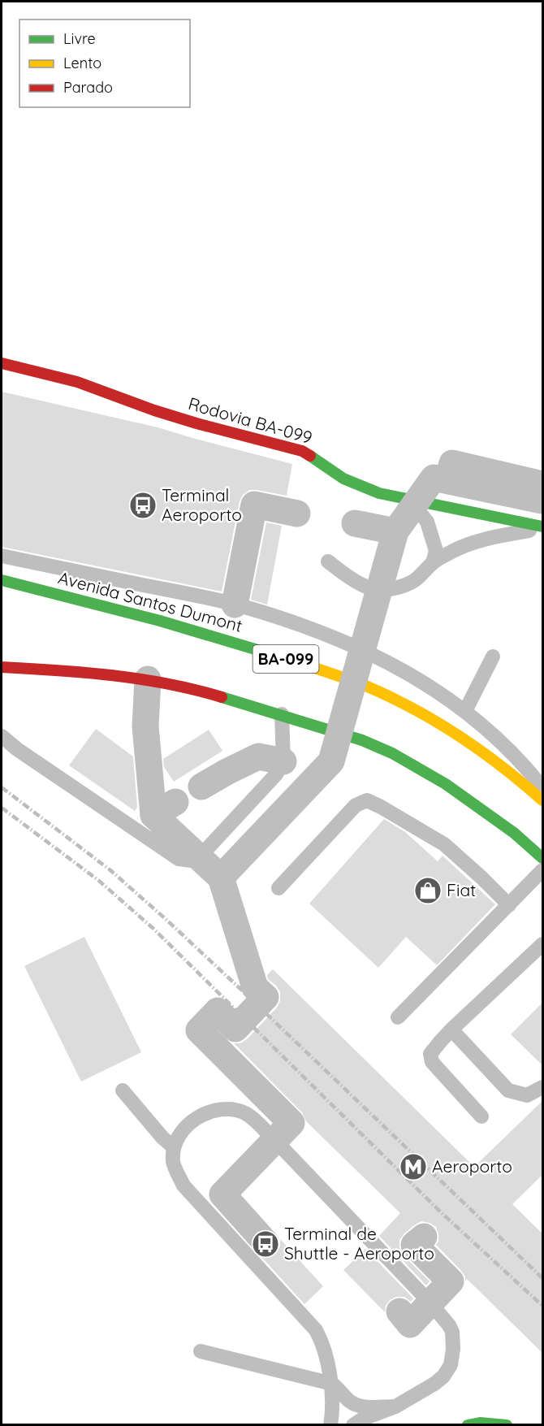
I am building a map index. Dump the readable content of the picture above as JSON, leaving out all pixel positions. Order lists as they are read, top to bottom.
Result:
{
  "streets": {
    "main road": ["Rodovia BA-099", "Avenida Santos Dumont", "BA-099"]
  },
  "places": {
    "bus stop": ["Terminal Aeroporto", "Terminal de Shuttle - Aeroporto"],
    "shop": ["Fiat"],
    "metro station": ["Aeroporto"]
  },
  "legend": ["Livre", "Lento", "Parado"]
}
